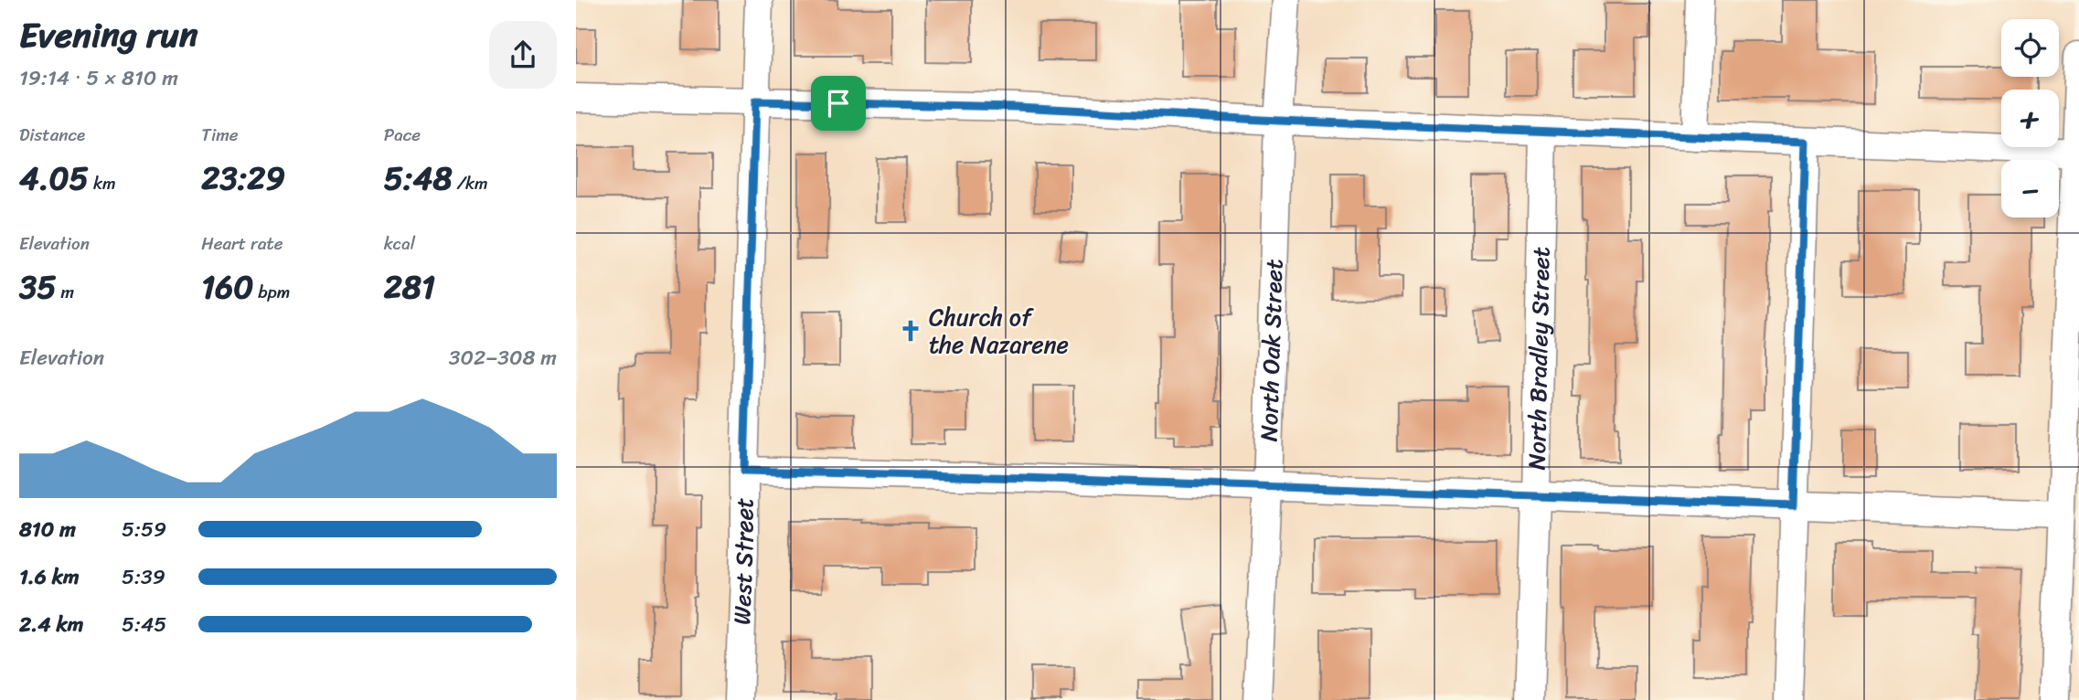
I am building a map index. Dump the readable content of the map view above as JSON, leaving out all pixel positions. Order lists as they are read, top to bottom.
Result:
{
  "streets": {
    "street": ["North Oak Street", "North Bradley Street", "West Street"]
  },
  "places": {
    "church": ["Church of the Nazarene"]
  },
  "page": {
    "heading": ["Evening run", "19:14 · 5 × 810 m"],
    "map_buttons": ["+", "−"],
    "stats": [
      ["Distance", "4.05 km"],
      ["Time", "23:29"],
      ["Pace", "5:48 /km"],
      ["Elevation", "35 m"],
      ["Heart rate", "160 bpm"],
      ["kcal", "281"]
    ],
    "chart": ["Elevation", "302–308 m"],
    "list": [
      {
        "name": "810 m",
        "note": "5:59"
      },
      {
        "name": "1.6 km",
        "note": "5:39"
      },
      {
        "name": "2.4 km",
        "note": "5:45"
      }
    ]
  }
}
